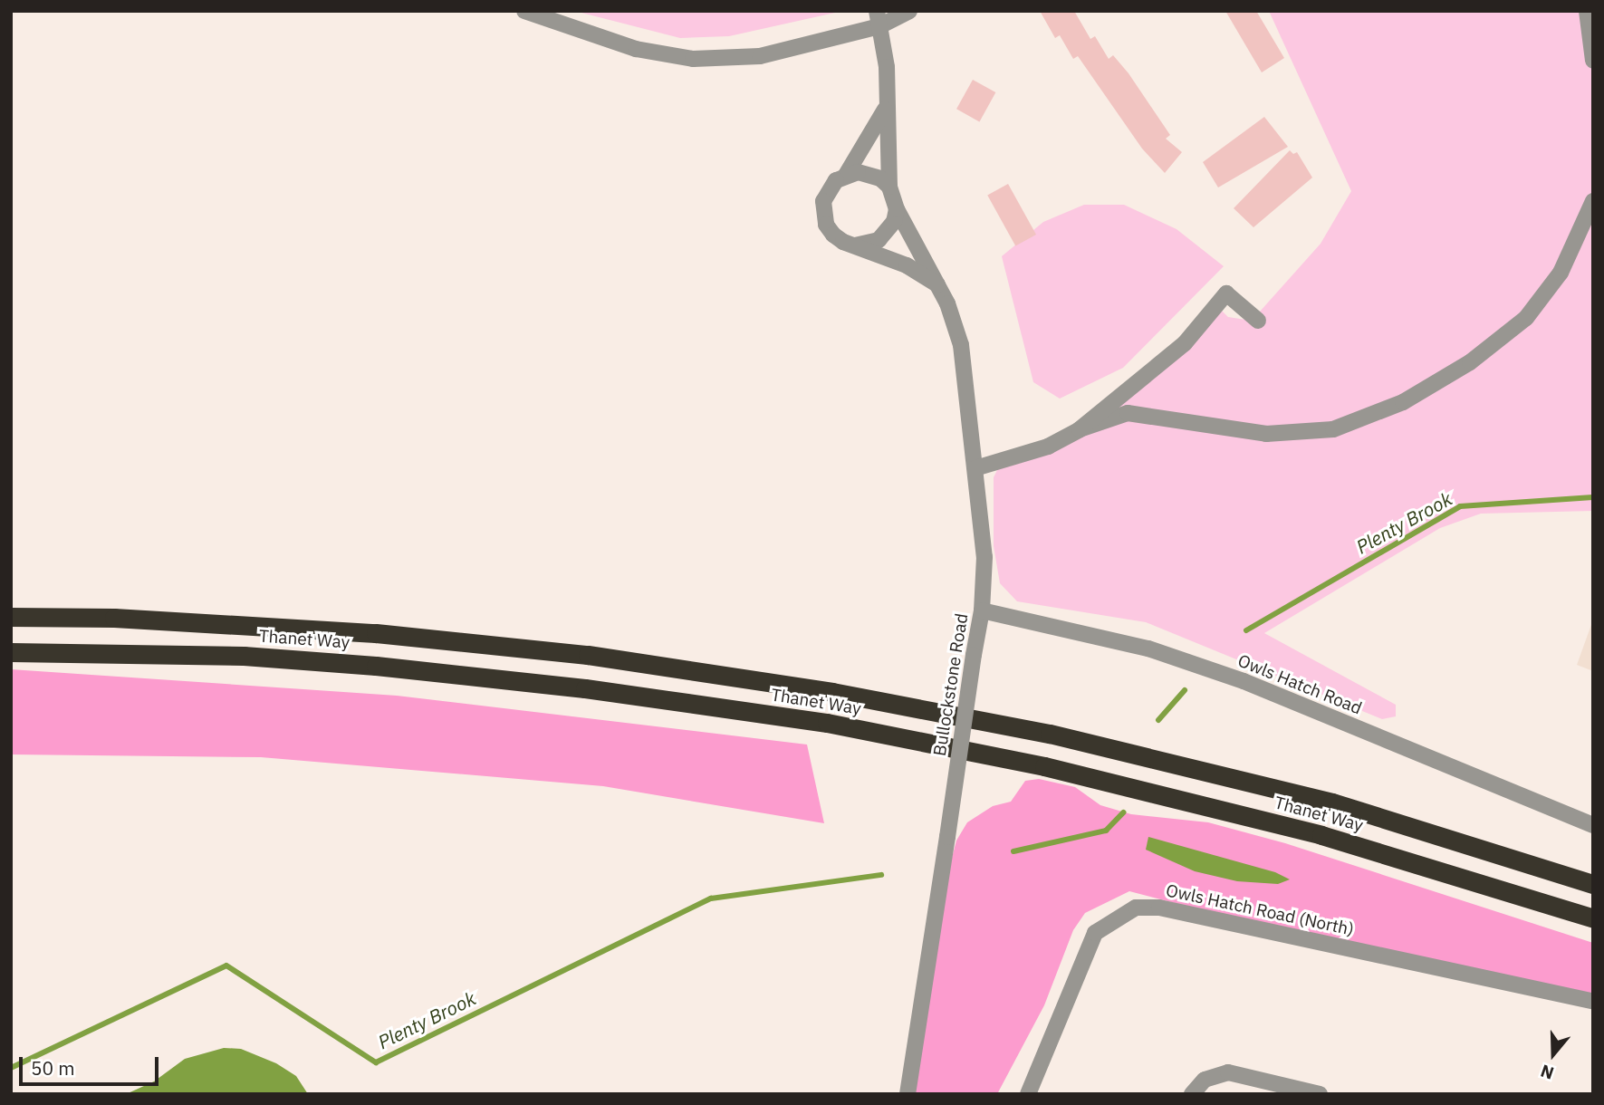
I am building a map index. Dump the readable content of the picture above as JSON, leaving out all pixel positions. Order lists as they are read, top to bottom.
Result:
{
  "streets": {
    "highway": ["Thanet Way"],
    "street": ["Bullockstone Road", "Owls Hatch Road", "Owls Hatch Road (North)"]
  },
  "crossings": [
    ["Bullockstone Road", "Owls Hatch Road"]
  ],
  "water": ["Plenty Brook"],
  "scale_bar": "50 m",
  "north": "bottom"
}
